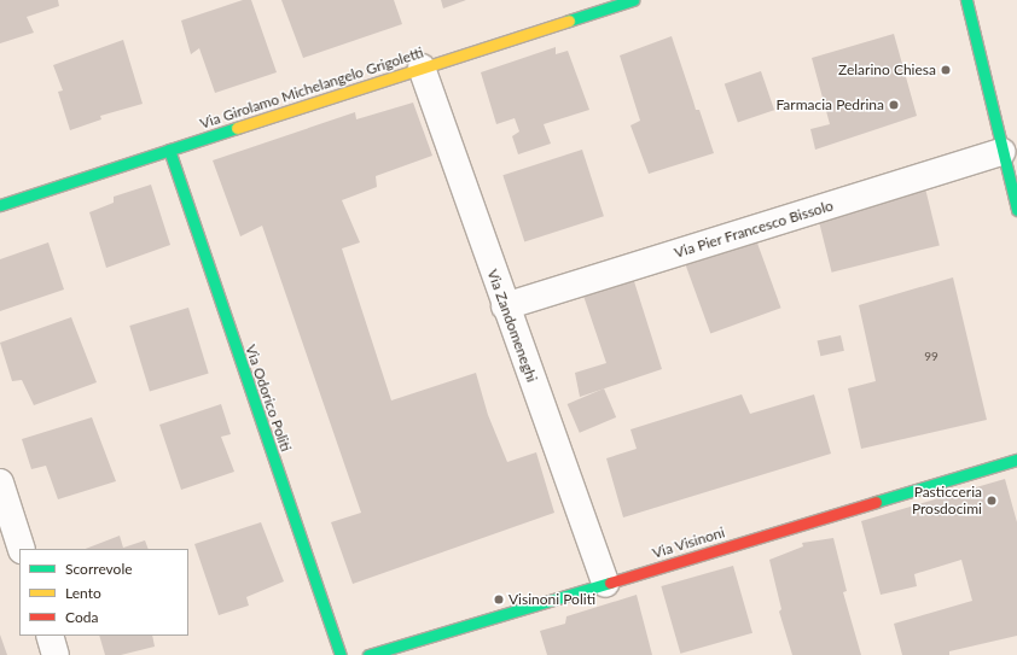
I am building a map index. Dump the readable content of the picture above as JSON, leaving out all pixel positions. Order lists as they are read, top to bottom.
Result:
{
  "streets": {
    "street": [
      "Via Girolamo Michelangelo Grigoletti",
      "Via Pier Francesco Bissolo",
      "Via Zandomeneghi",
      "Via Odorico Politi",
      "Via Visinoni"
    ]
  },
  "crossings": [
    ["Via Girolamo Michelangelo Grigoletti", "Via Zandomeneghi"],
    ["Via Girolamo Michelangelo Grigoletti", "Via Odorico Politi"],
    ["Via Pier Francesco Bissolo", "Via Zandomeneghi"],
    ["Via Zandomeneghi", "Via Visinoni"]
  ],
  "places": [
    "Zelarino Chiesa",
    "Farmacia Pedrina",
    "Pasticceria Prosdocimi",
    "Visinoni Politi"
  ],
  "house_numbers": ["99"],
  "legend": ["Scorrevole", "Lento", "Coda"]
}
